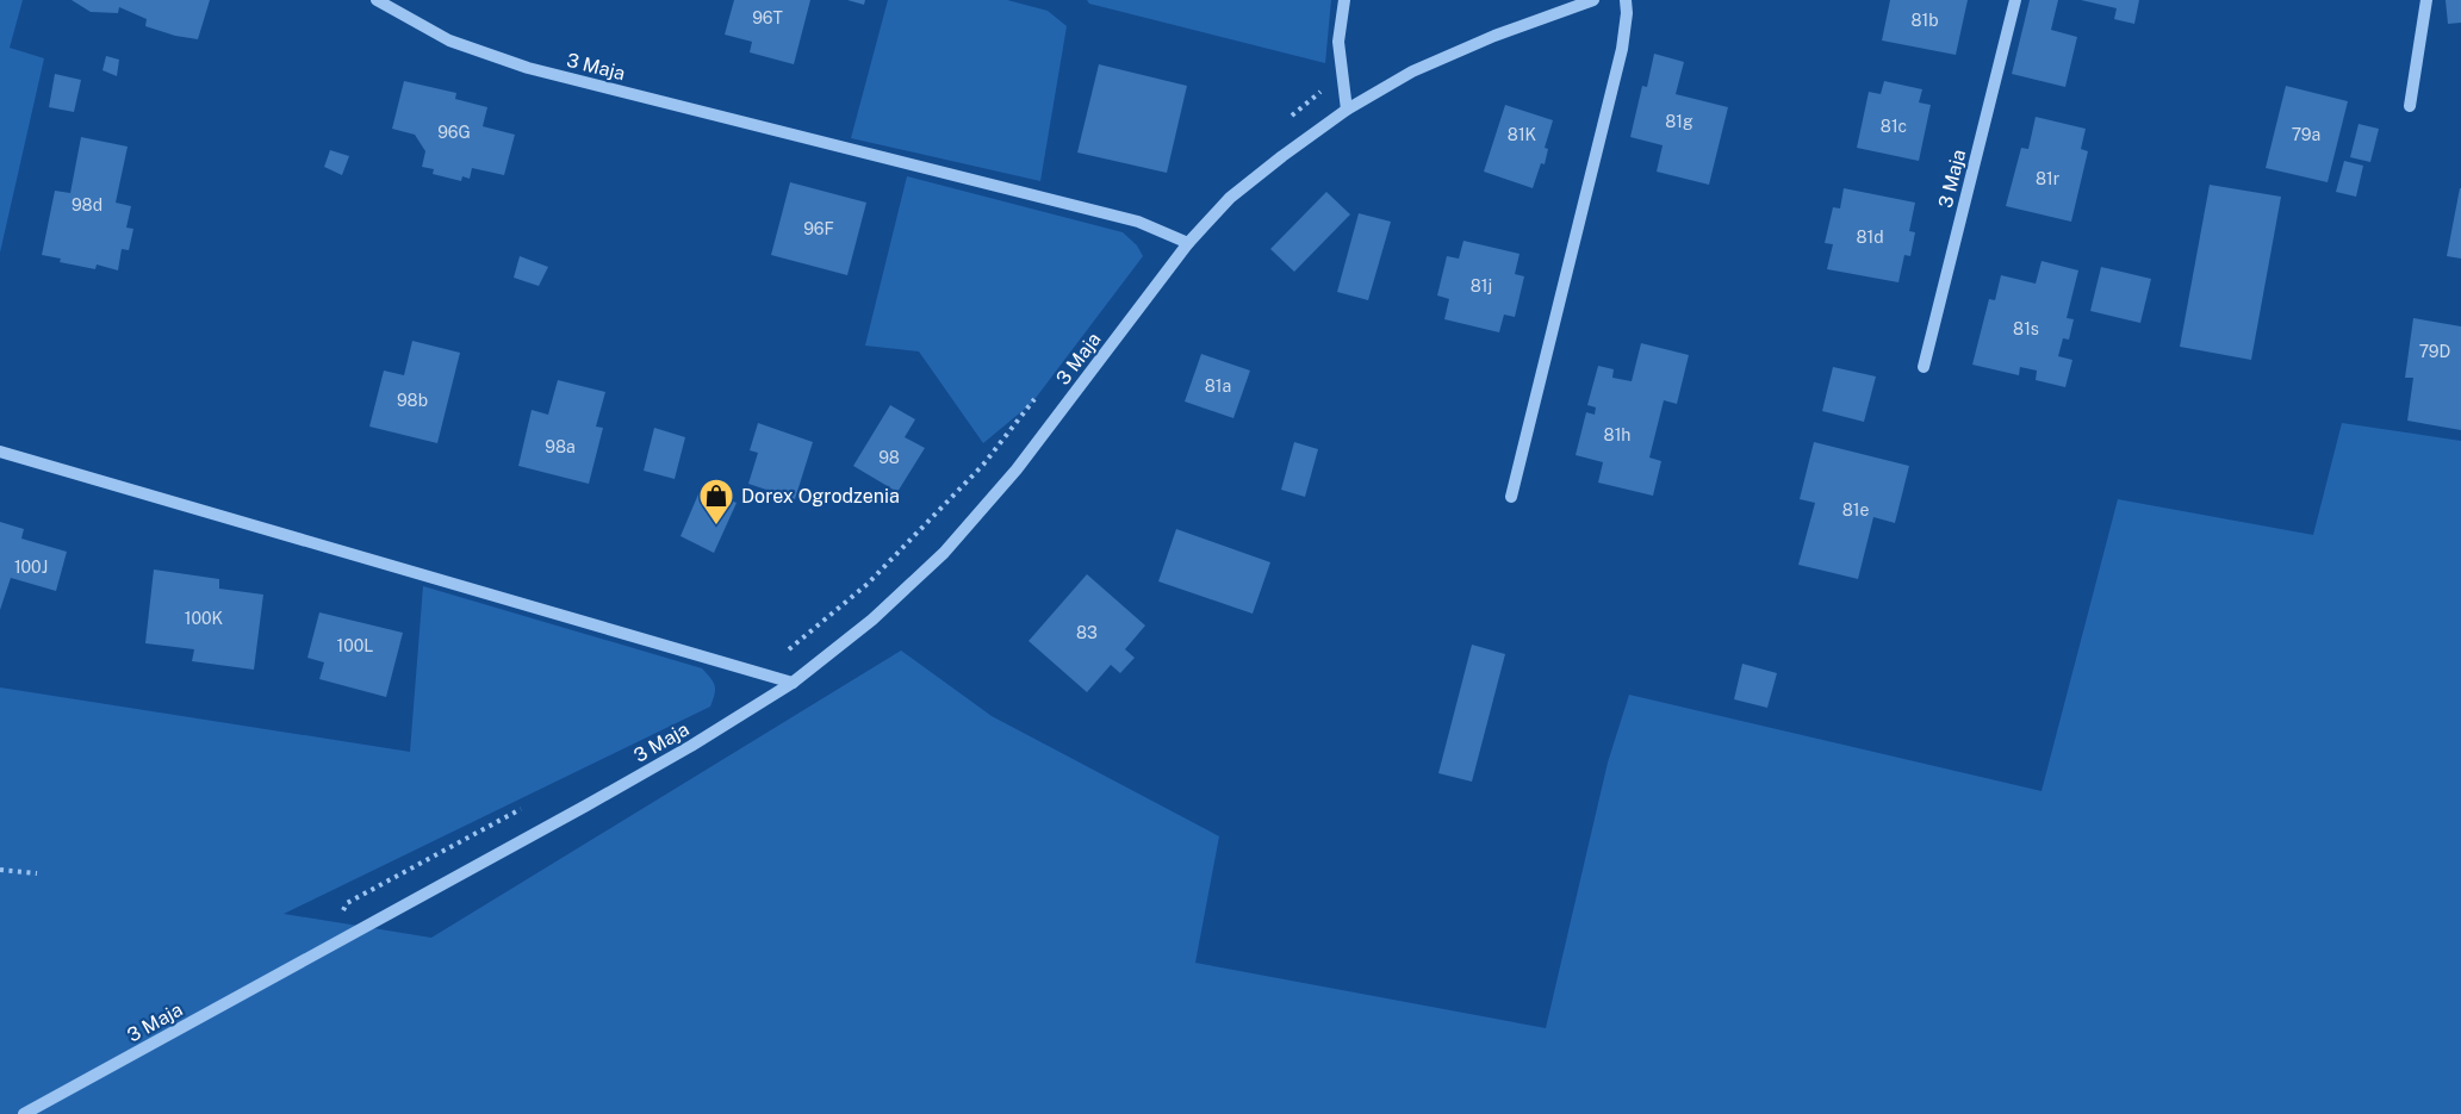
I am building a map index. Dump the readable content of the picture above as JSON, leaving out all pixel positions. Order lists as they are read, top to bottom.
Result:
{
  "streets": {
    "street": ["3 Maja"]
  },
  "places": {
    "shop": ["Dorex Ogrodzenia"]
  },
  "house_numbers": [
    "96T",
    "81b",
    "81g",
    "81c",
    "96G",
    "81K",
    "79a",
    "81r",
    "98d",
    "96F",
    "81d",
    "81j",
    "81s",
    "79D",
    "81a",
    "98b",
    "81h",
    "98a",
    "98",
    "81e",
    "100J",
    "100K",
    "83",
    "100L"
  ]
}
